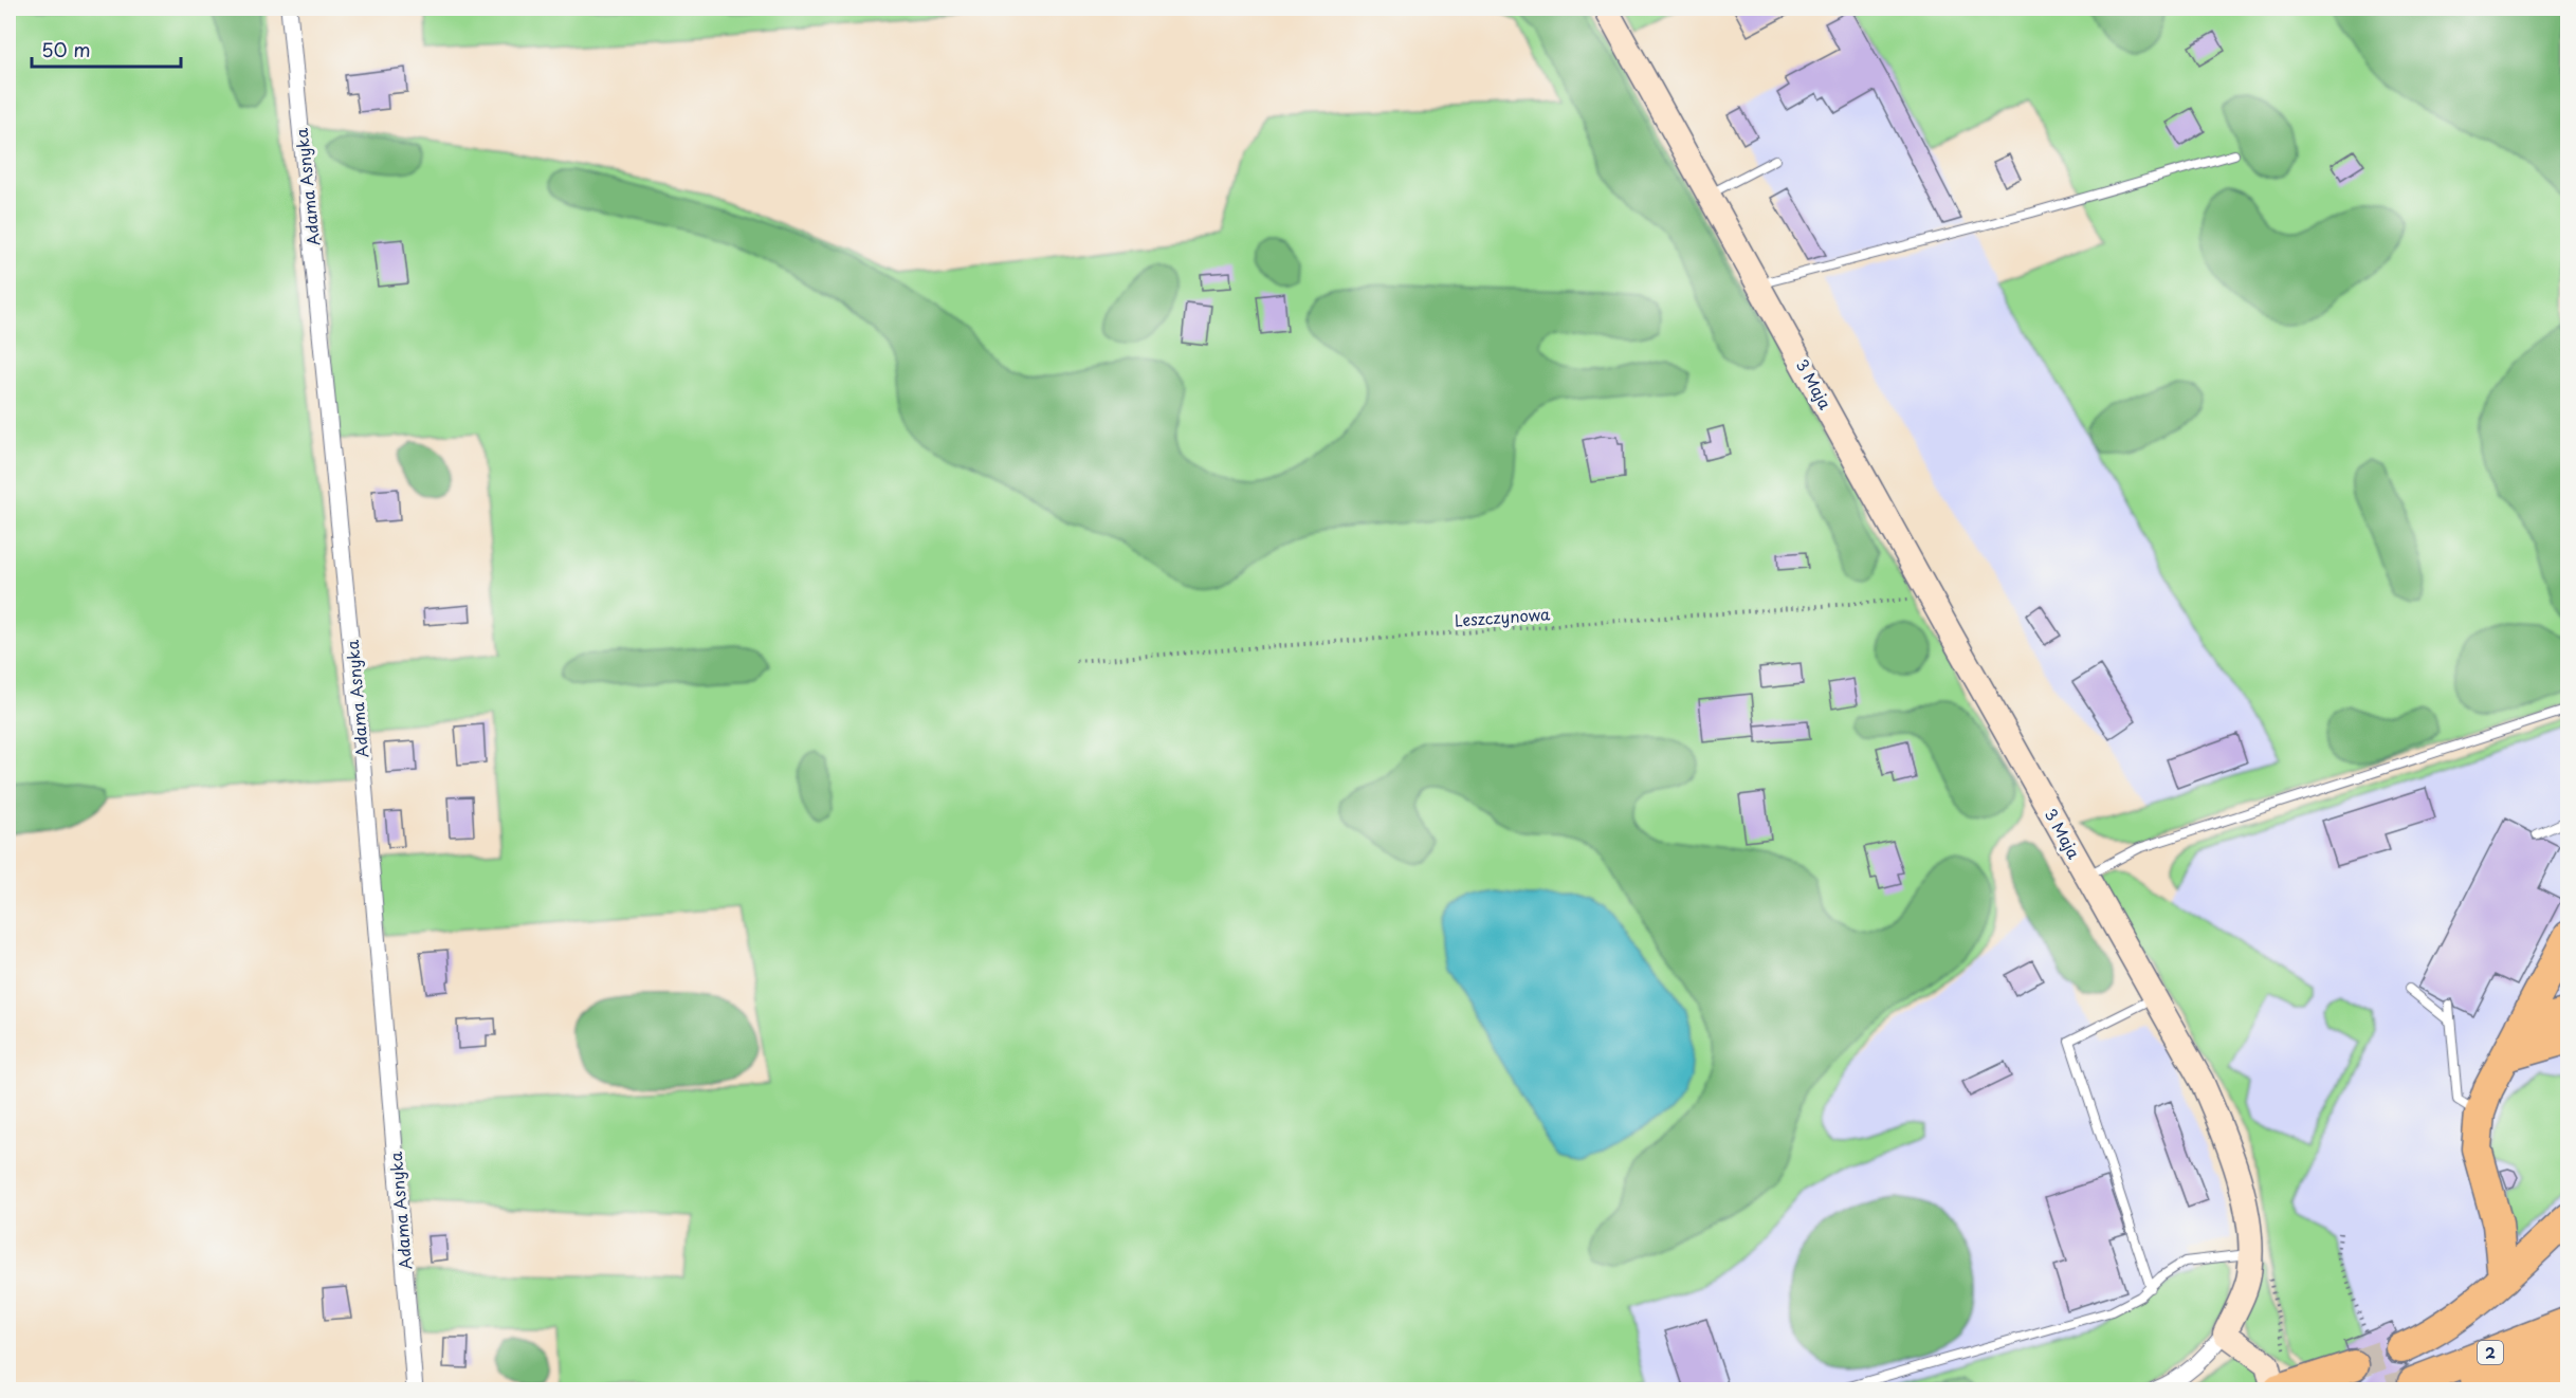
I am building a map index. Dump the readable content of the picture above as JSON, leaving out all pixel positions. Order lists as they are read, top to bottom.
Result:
{
  "streets": {
    "highway": ["2"],
    "street": ["Adama Asnyka", "3 Maja"],
    "path": ["Leszczynowa"]
  },
  "crossings": [
    ["3 Maja", "Leszczynowa"]
  ],
  "scale_bar": "50 m"
}
